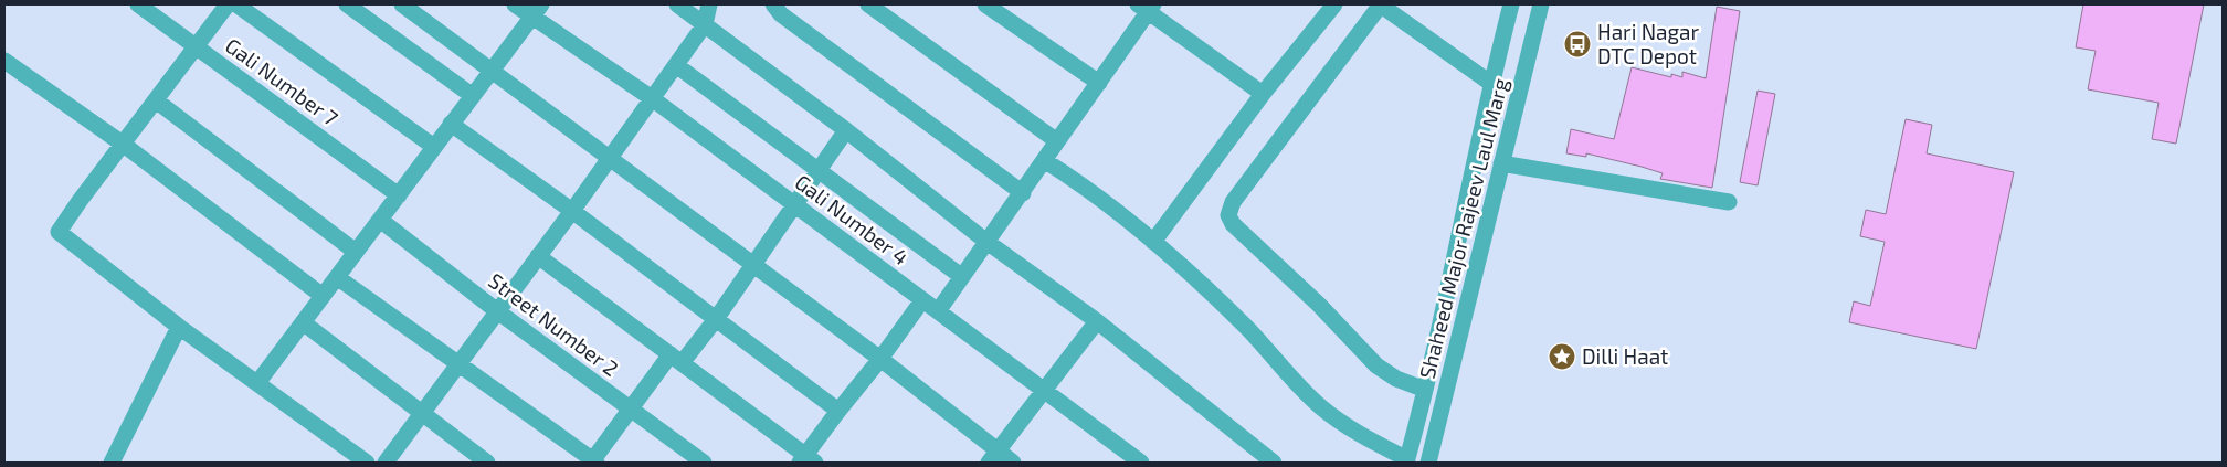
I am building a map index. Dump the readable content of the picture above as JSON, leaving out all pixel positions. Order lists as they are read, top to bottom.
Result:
{
  "streets": {
    "street": [
      "Gali Number 7",
      "Gali Number 4",
      "Shaheed Major Rajeev Laul Marg",
      "Street Number 2"
    ]
  },
  "places": {
    "bus stop": ["Hari Nagar DTC Depot"],
    "place": ["Dilli Haat"]
  }
}
